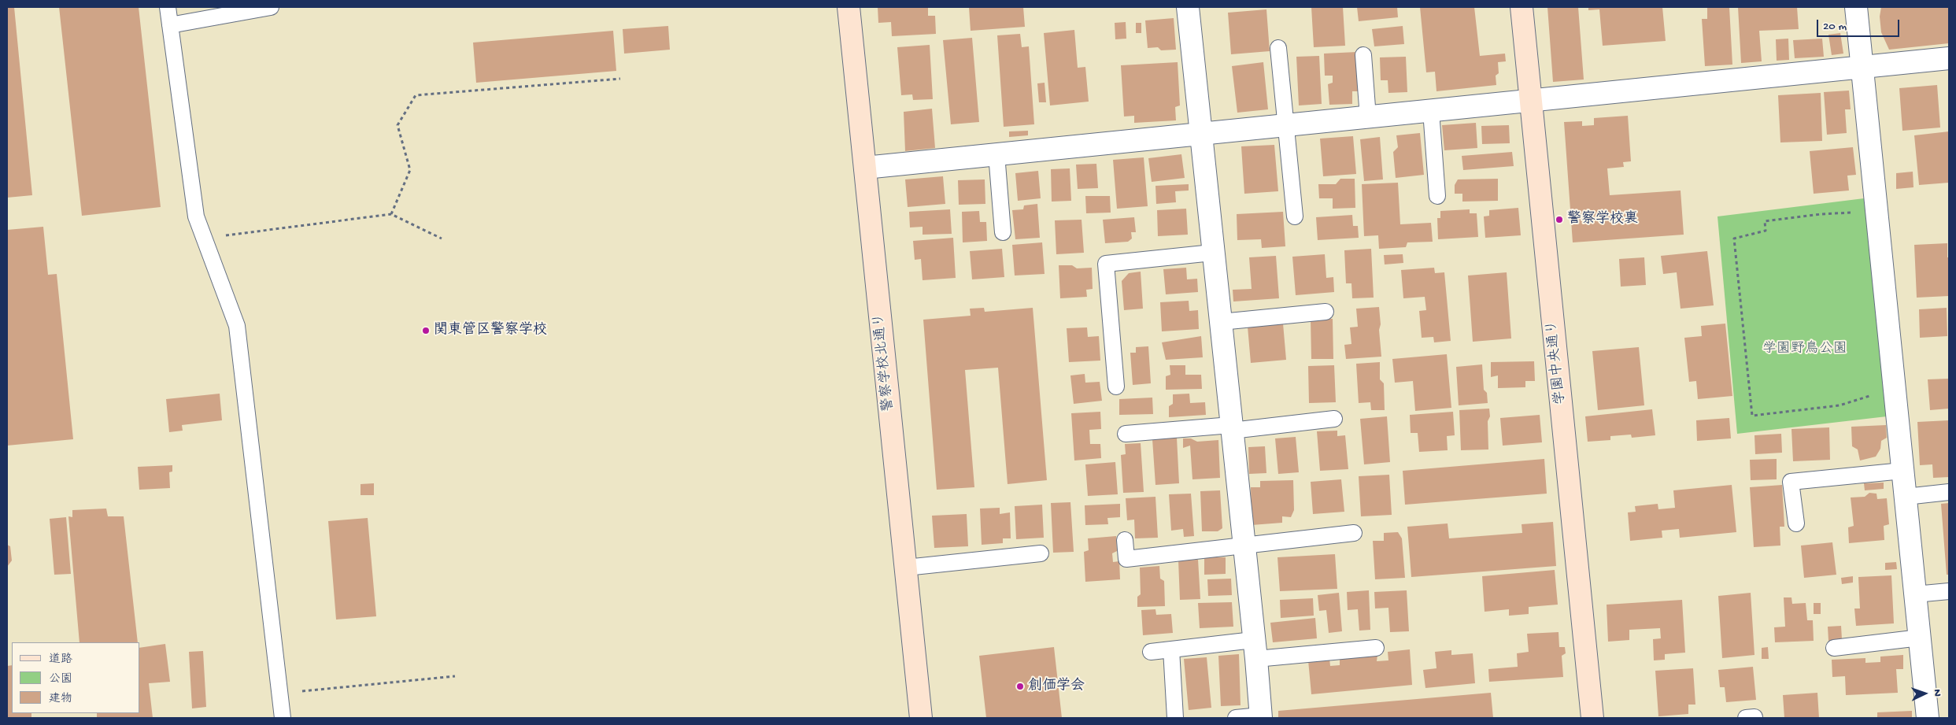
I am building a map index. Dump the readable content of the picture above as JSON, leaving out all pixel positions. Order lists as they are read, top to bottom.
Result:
{
  "streets": {
    "street": ["警察学校北通り", "学園中央通り"]
  },
  "parks": ["学園野鳥公園"],
  "places": ["警察学校裏", "関東管区警察学校", "創価学会"],
  "legend": ["道路", "公園", "建物"],
  "scale_bar": "20 m",
  "north": "right"
}
